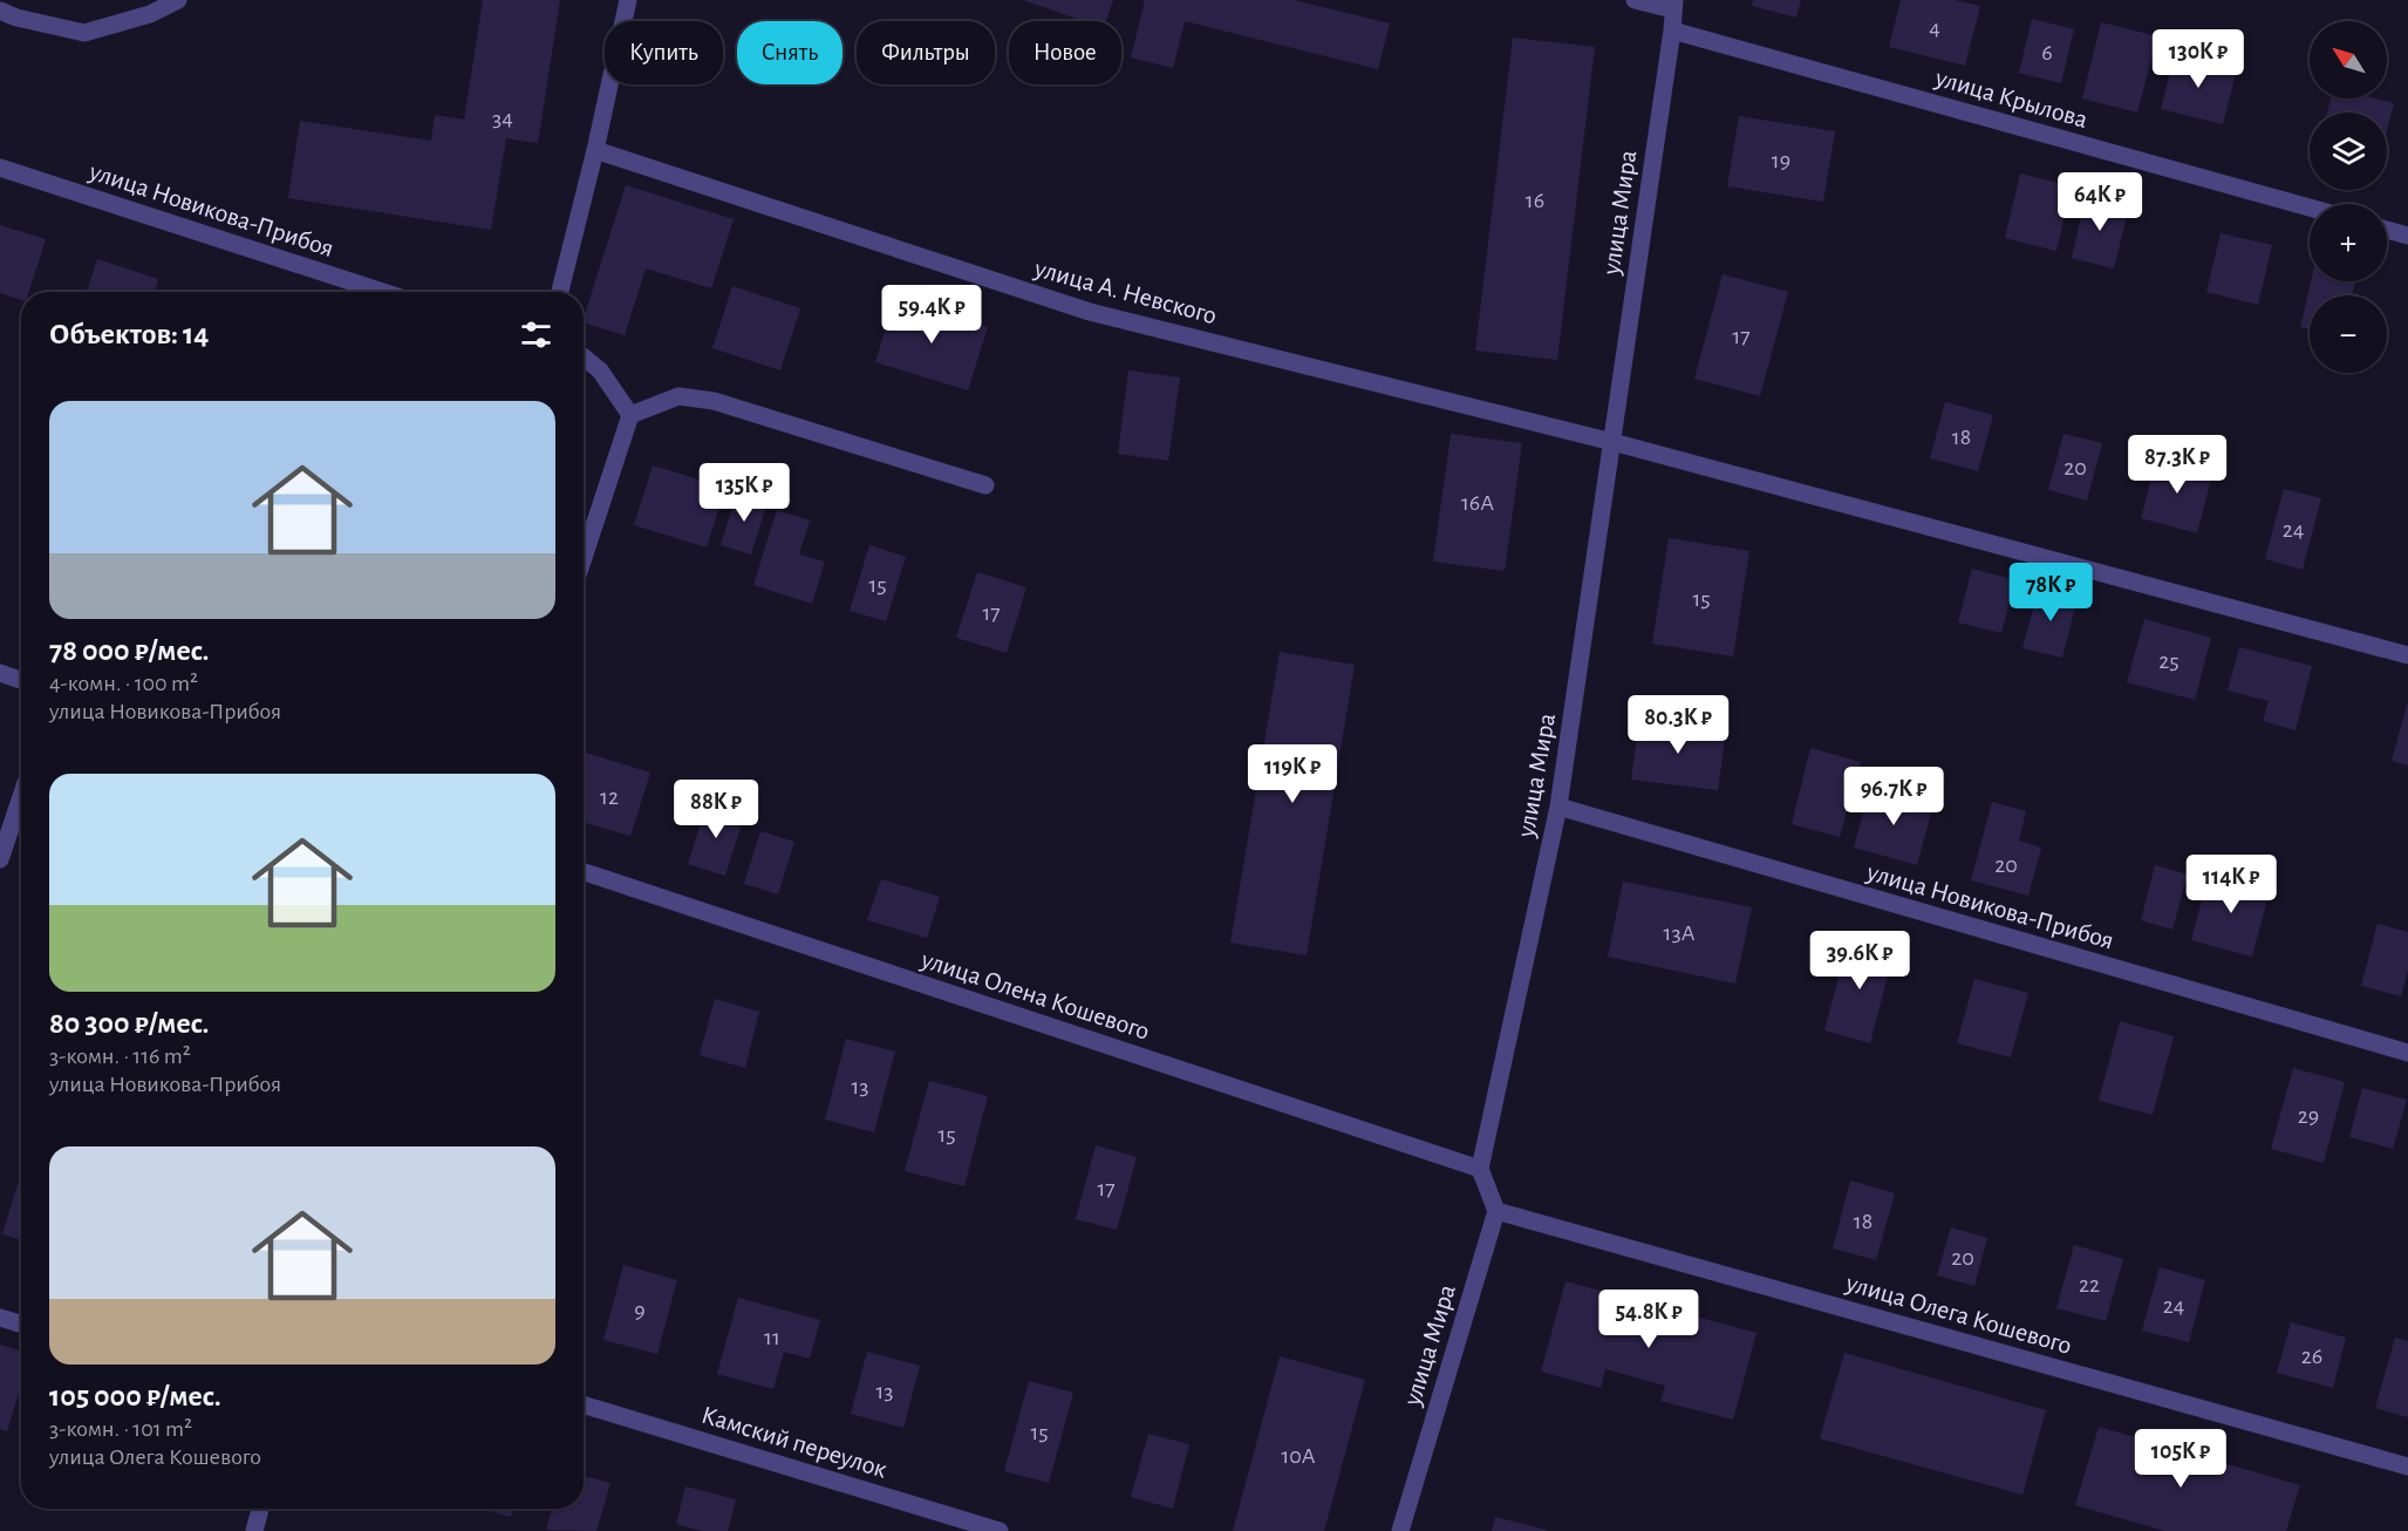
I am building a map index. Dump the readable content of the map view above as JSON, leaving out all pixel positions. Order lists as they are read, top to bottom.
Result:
{
  "streets": {
    "street": [
      "улица Крылова",
      "улица Новикова-Прибоя",
      "улица Мира",
      "улица А. Невского",
      "улица Олена Кошевого",
      "улица Олега Кошевого",
      "Камский переулок"
    ]
  },
  "crossings": [
    ["улица Крылова", "улица Мира"],
    ["улица Новикова-Прибоя", "улица Мира"],
    ["улица Мира", "улица А. Невского"],
    ["улица Мира", "улица Олена Кошевого"],
    ["улица Мира", "улица Олега Кошевого"]
  ],
  "house_numbers": [
    "4",
    "6",
    "34",
    "19",
    "16",
    "17",
    "18",
    "20",
    "16А",
    "24",
    "15",
    "15",
    "17",
    "25",
    "12",
    "20",
    "13А",
    "13",
    "29",
    "15",
    "17",
    "18",
    "20",
    "22",
    "24",
    "9",
    "11",
    "26",
    "13",
    "15",
    "10А"
  ],
  "north": "top left",
  "page": {
    "map_buttons": ["+", "−"],
    "chip": [
      "Купить",
      "Снять",
      "Фильтры",
      "Новое"
    ],
    "price": [
      "130K ₽",
      "64K ₽",
      "59.4K ₽",
      "87.3K ₽",
      "135K ₽",
      "78K ₽",
      "80.3K ₽",
      "119K ₽",
      "96.7K ₽",
      "88K ₽",
      "114K ₽",
      "39.6K ₽",
      "54.8K ₽",
      "105K ₽"
    ],
    "heading": "Объектов: 14",
    "list": [
      {
        "name": "78 000 ₽/мес.",
        "note": "4-комн. · 100 m² · улица Новикова-Прибоя"
      },
      {
        "name": "80 300 ₽/мес.",
        "note": "3-комн. · 116 m² · улица Новикова-Прибоя"
      },
      {
        "name": "105 000 ₽/мес.",
        "note": "3-комн. · 101 m² · улица Олега Кошевого"
      }
    ]
  }
}
